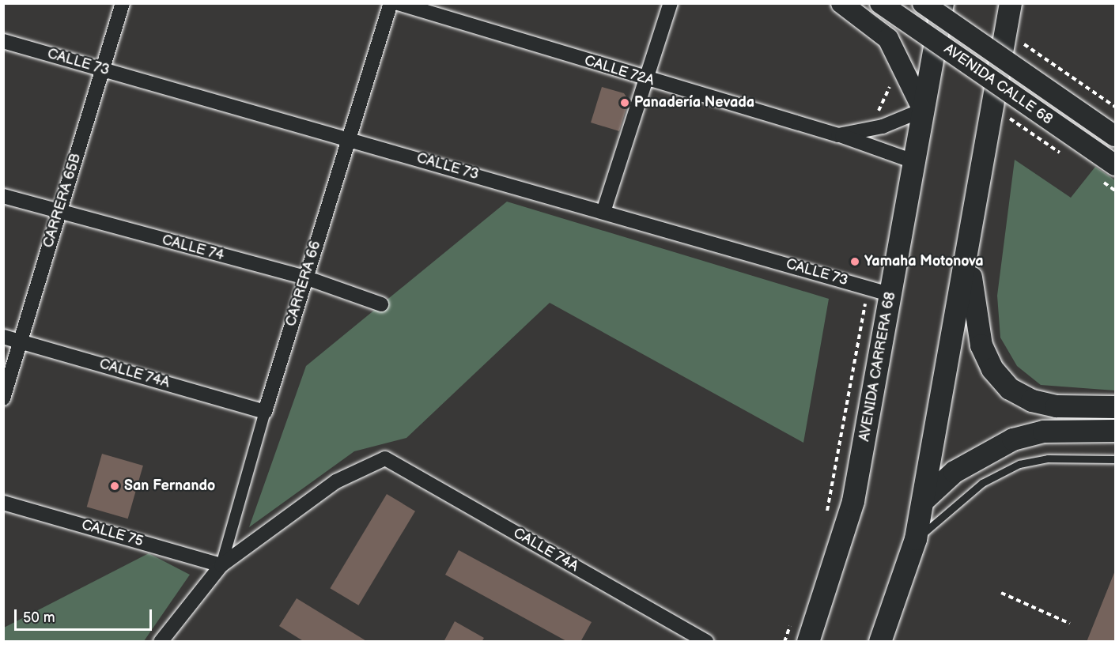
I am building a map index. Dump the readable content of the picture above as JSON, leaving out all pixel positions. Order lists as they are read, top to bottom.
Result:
{
  "streets": {
    "main road": ["AVENIDA CALLE 68", "AVENIDA CARRERA 68"],
    "street": [
      "CALLE 73",
      "CALLE 72A",
      "CARRERA 65B",
      "CALLE 74",
      "CARRERA 66",
      "CALLE 74A",
      "CALLE 75"
    ]
  },
  "crossings": [
    ["CALLE 73", "CARRERA 65B"],
    ["CALLE 73", "CARRERA 66"],
    ["CALLE 73", "AVENIDA CARRERA 68"],
    ["CALLE 72A", "AVENIDA CARRERA 68"],
    ["CARRERA 65B", "CALLE 74"],
    ["CARRERA 65B", "CALLE 74A"],
    ["CALLE 74", "CARRERA 66"],
    ["CARRERA 66", "CALLE 74A"],
    ["CARRERA 66", "CALLE 75"]
  ],
  "places": ["Panadería Nevada", "Yamaha Motonova", "San Fernando"],
  "scale_bar": "50 m"
}
